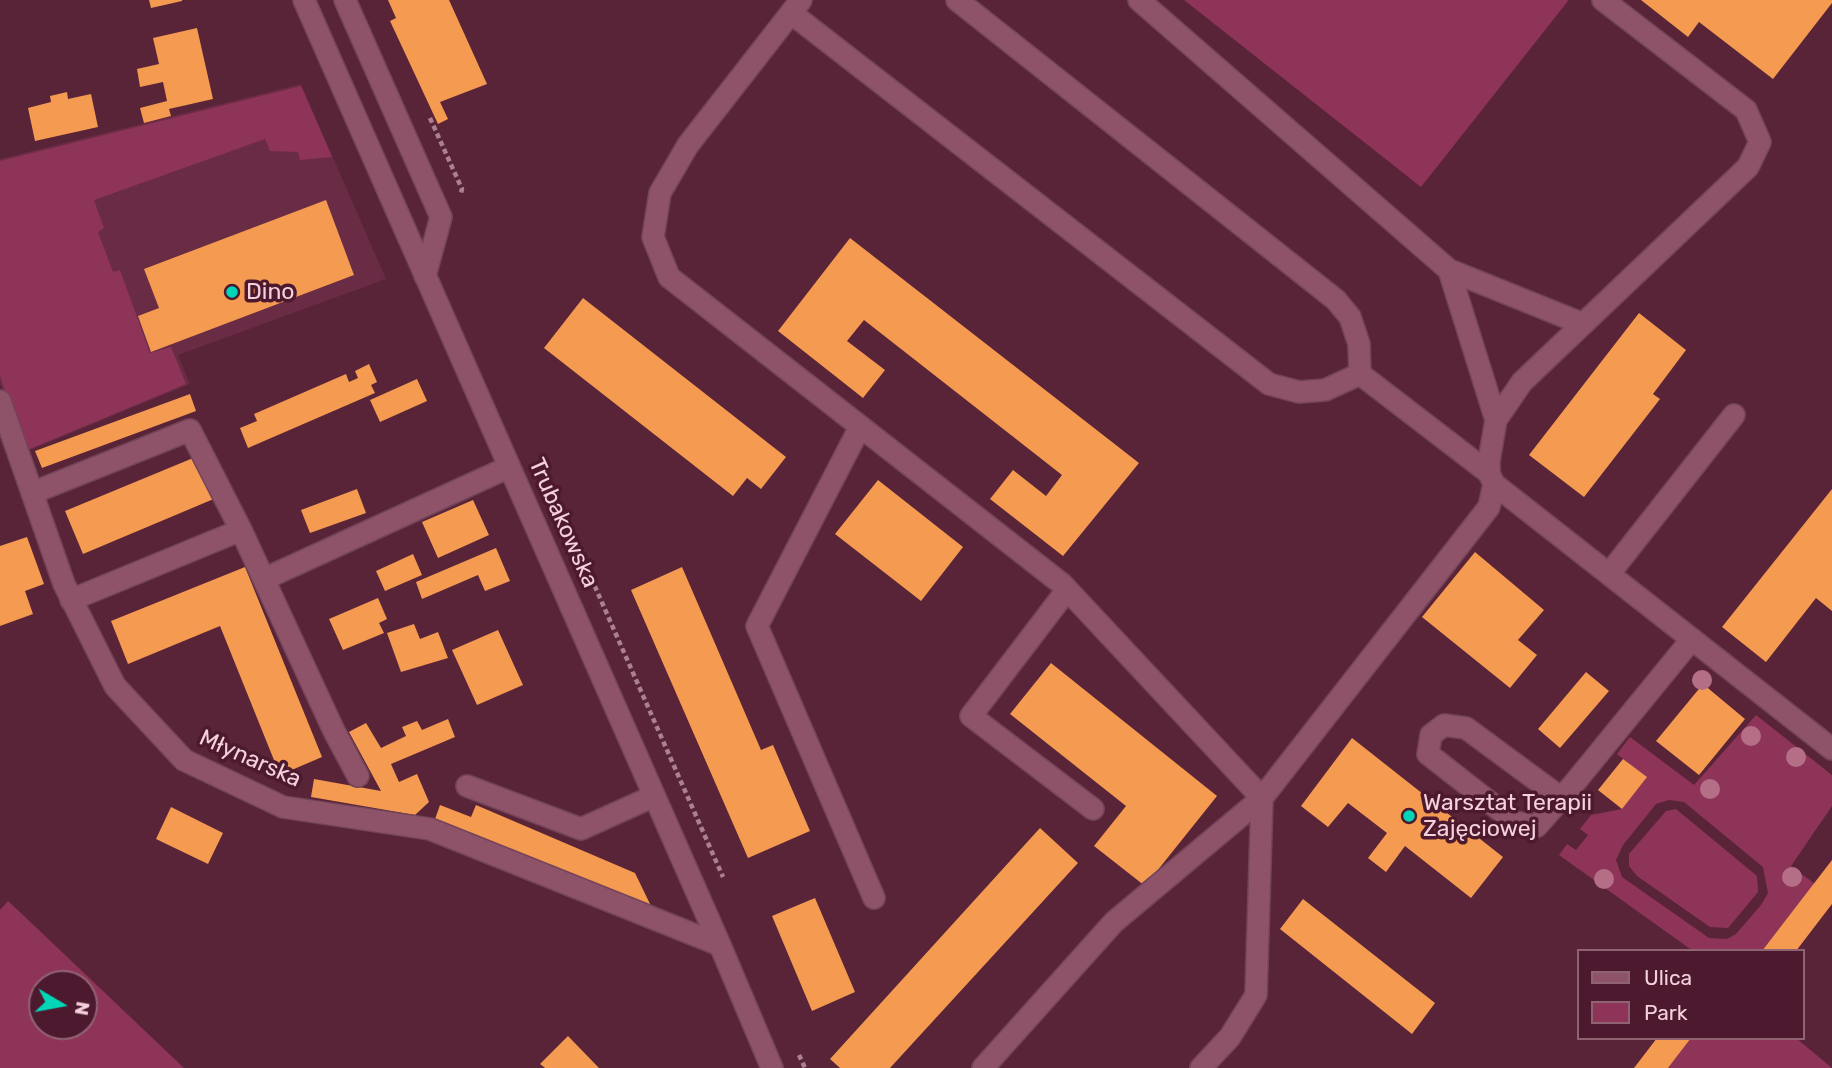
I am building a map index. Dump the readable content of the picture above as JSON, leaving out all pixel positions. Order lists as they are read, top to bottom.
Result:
{
  "streets": {
    "street": ["Trubakowska", "Młynarska"]
  },
  "crossings": [
    ["Trubakowska", "Młynarska"]
  ],
  "places": ["Dino", "Warsztat Terapii Zajęciowej"],
  "legend": ["Ulica", "Park"],
  "north": "right"
}
